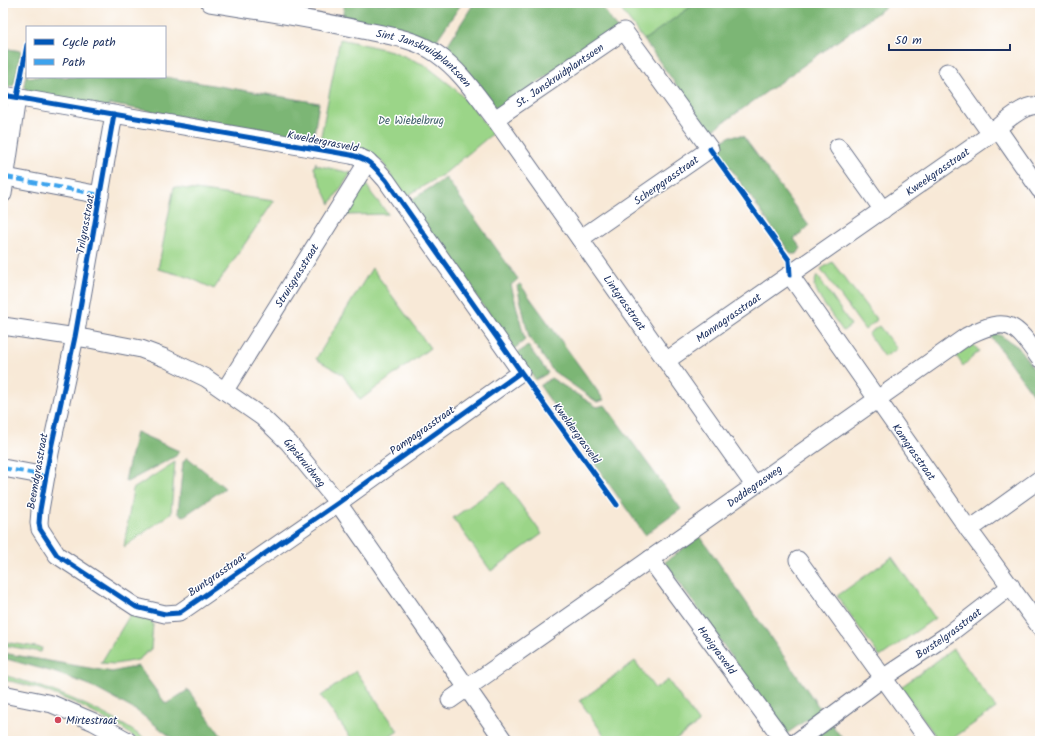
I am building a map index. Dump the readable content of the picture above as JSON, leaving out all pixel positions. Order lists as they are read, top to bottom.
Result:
{
  "streets": {
    "street": [
      "Sint Janskruidplantsoen",
      "St. Janskruidplantsoen",
      "Kweldergrasveld",
      "Kweekgrasstraat",
      "Scherpgrasstraat",
      "Trilgrasstraat",
      "Struisgrasstraat",
      "Lintgrasstraat",
      "Mannagrasstraat",
      "Pampagrasstraat",
      "Kamgrasstraat",
      "Gipskruidweg",
      "Beemdgrasstraat",
      "Doddegrasweg",
      "Buntgrasstraat",
      "Borstelgrasstraat",
      "Hooigrasveld"
    ]
  },
  "crossings": [
    ["Sint Janskruidplantsoen", "St. Janskruidplantsoen"],
    ["Sint Janskruidplantsoen", "Lintgrasstraat"],
    ["St. Janskruidplantsoen", "Scherpgrasstraat"],
    ["St. Janskruidplantsoen", "Lintgrasstraat"],
    ["Kweldergrasveld", "Trilgrasstraat"],
    ["Kweldergrasveld", "Struisgrasstraat"],
    ["Kweldergrasveld", "Pampagrasstraat"],
    ["Kweekgrasstraat", "Mannagrasstraat"],
    ["Kweekgrasstraat", "Kamgrasstraat"],
    ["Scherpgrasstraat", "Lintgrasstraat"],
    ["Trilgrasstraat", "Gipskruidweg"],
    ["Trilgrasstraat", "Beemdgrasstraat"],
    ["Struisgrasstraat", "Gipskruidweg"],
    ["Lintgrasstraat", "Mannagrasstraat"],
    ["Lintgrasstraat", "Doddegrasweg"],
    ["Mannagrasstraat", "Kamgrasstraat"],
    ["Pampagrasstraat", "Gipskruidweg"],
    ["Pampagrasstraat", "Buntgrasstraat"],
    ["Kamgrasstraat", "Doddegrasweg"],
    ["Kamgrasstraat", "Borstelgrasstraat"],
    ["Gipskruidweg", "Beemdgrasstraat"],
    ["Gipskruidweg", "Doddegrasweg"],
    ["Gipskruidweg", "Buntgrasstraat"],
    ["Beemdgrasstraat", "Buntgrasstraat"],
    ["Doddegrasweg", "Hooigrasveld"]
  ],
  "parks": ["De Wiebelbrug"],
  "places": ["Mirtestraat"],
  "legend": ["Cycle path", "Path"],
  "scale_bar": "50 m"
}
